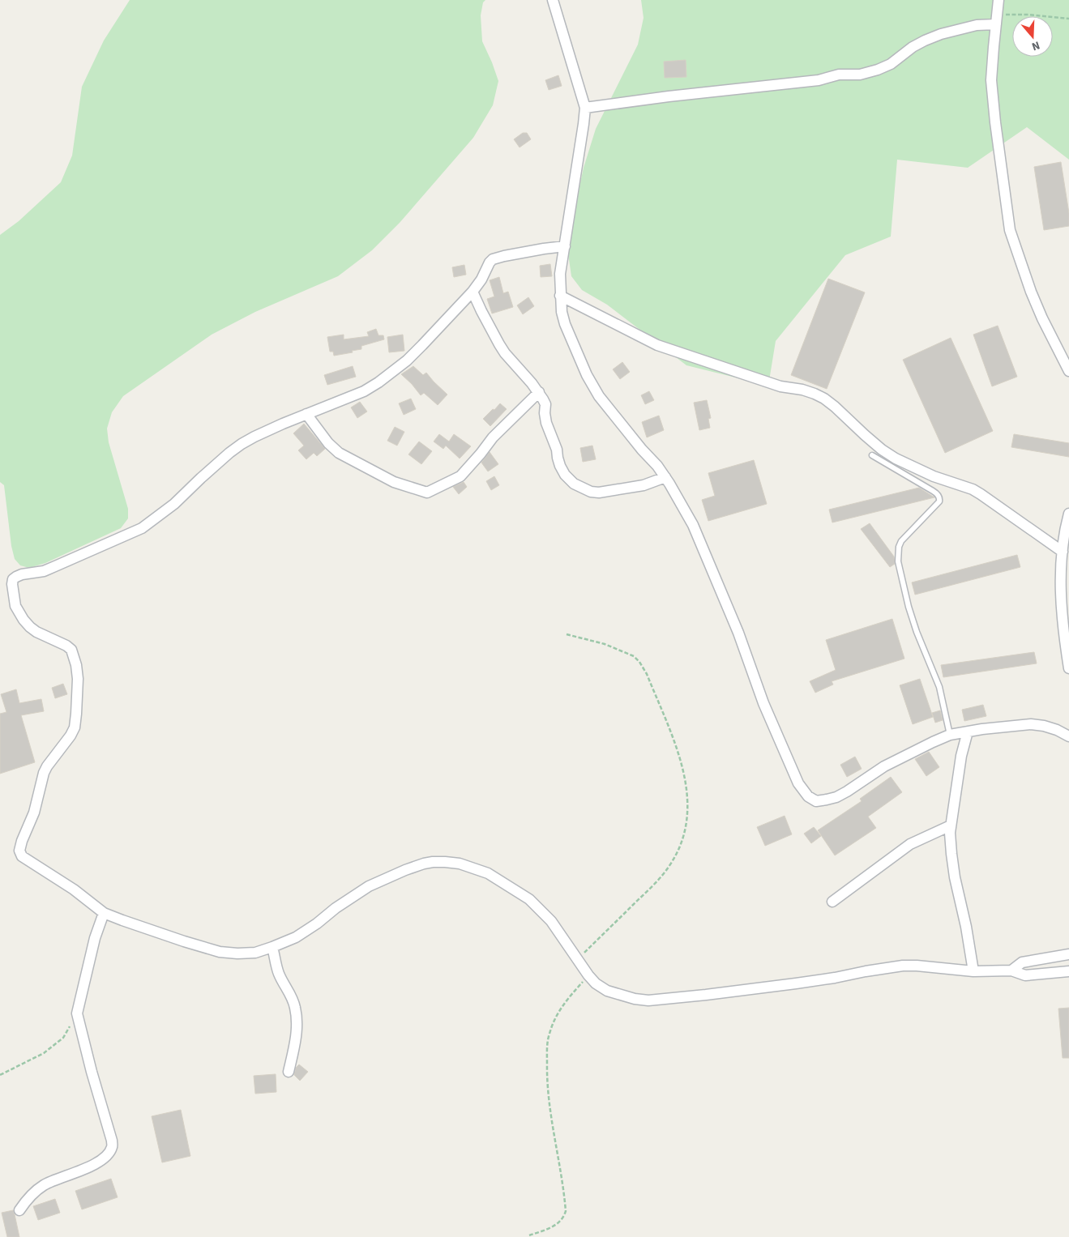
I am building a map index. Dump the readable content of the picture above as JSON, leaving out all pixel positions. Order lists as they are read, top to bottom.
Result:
{
  "north": "bottom"
}
